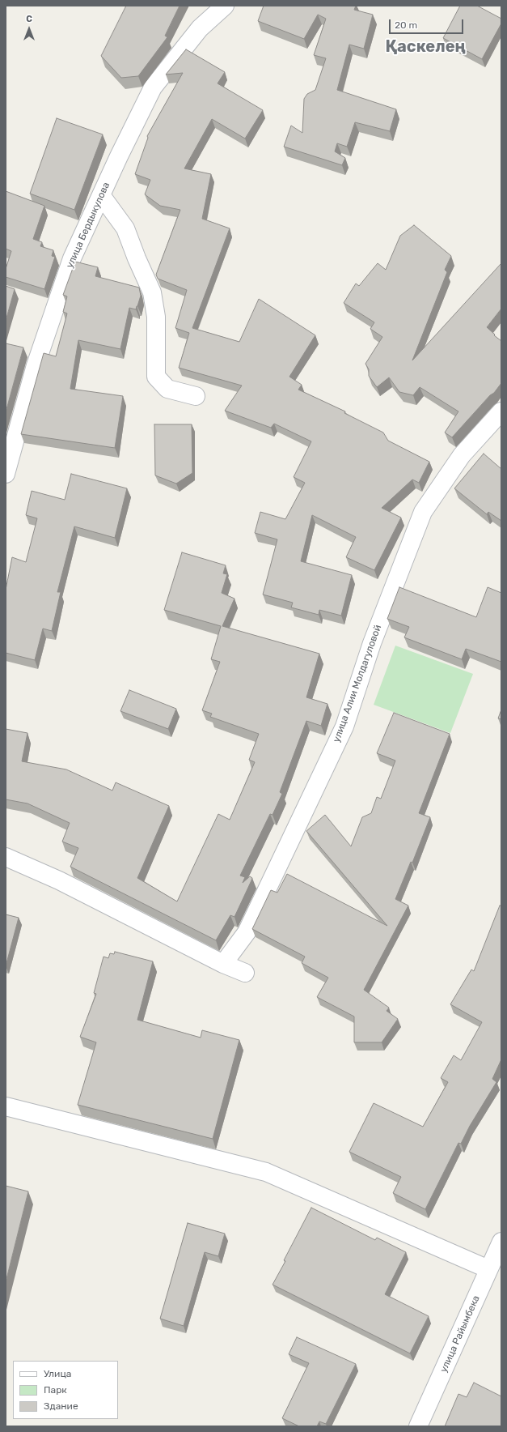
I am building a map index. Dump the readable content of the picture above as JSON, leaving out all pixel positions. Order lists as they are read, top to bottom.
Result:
{
  "streets": {
    "street": ["улица Бердыкулова", "улица Алии Молдагуловой", "улица Райымбека"]
  },
  "districts": ["Қаскелең"],
  "legend": ["Улица", "Парк", "Здание"],
  "scale_bar": "20 m",
  "north": "top"
}
